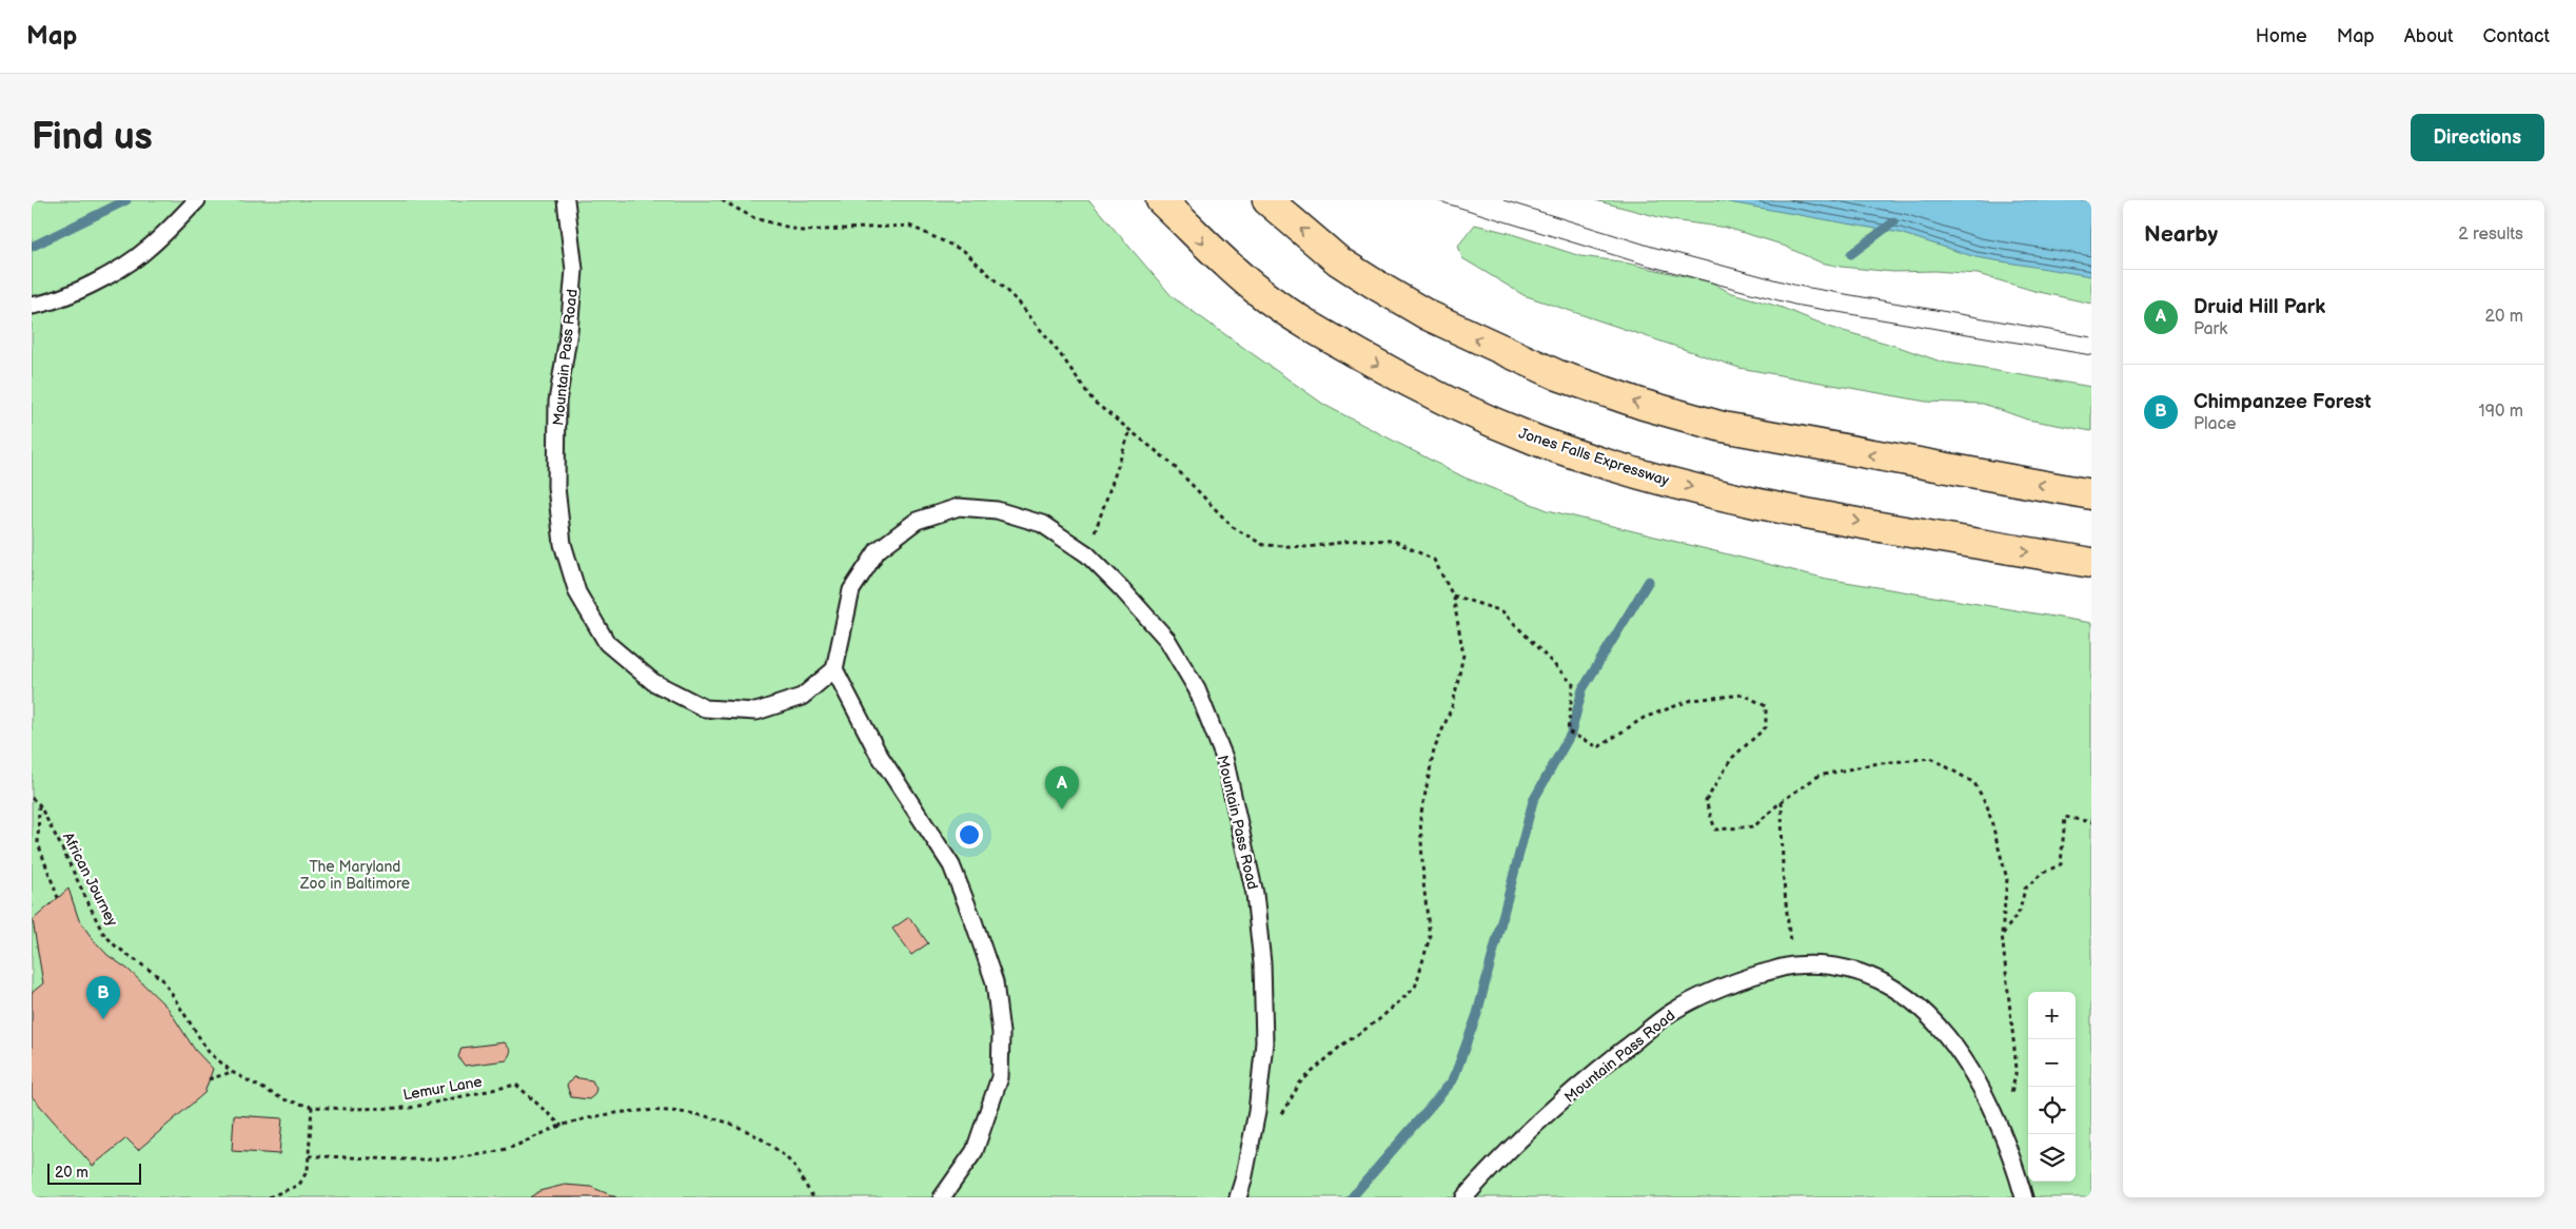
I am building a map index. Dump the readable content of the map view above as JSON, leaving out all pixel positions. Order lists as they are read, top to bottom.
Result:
{
  "streets": {
    "highway": ["Jones Falls Expressway"],
    "lane": ["Mountain Pass Road"],
    "path": ["African Journey", "Lemur Lane"]
  },
  "crossings": [
    ["African Journey", "Lemur Lane"]
  ],
  "parks": ["The Maryland Zoo in Baltimore"],
  "scale_bar": "20 m",
  "page": {
    "header": "Map",
    "nav": [
      "Home",
      "Map",
      "About",
      "Contact"
    ],
    "buttons": "Directions",
    "title": "Find us",
    "heading": ["Nearby", "2 results"],
    "list": [
      {
        "mark": "A",
        "name": "Druid Hill Park",
        "note": "Park",
        "value": "20 m"
      },
      {
        "mark": "B",
        "name": "Chimpanzee Forest",
        "note": "Place",
        "value": "190 m"
      }
    ],
    "pins": ["A", "B"],
    "map_buttons": ["+", "−"],
    "scale": "20 m"
  }
}
